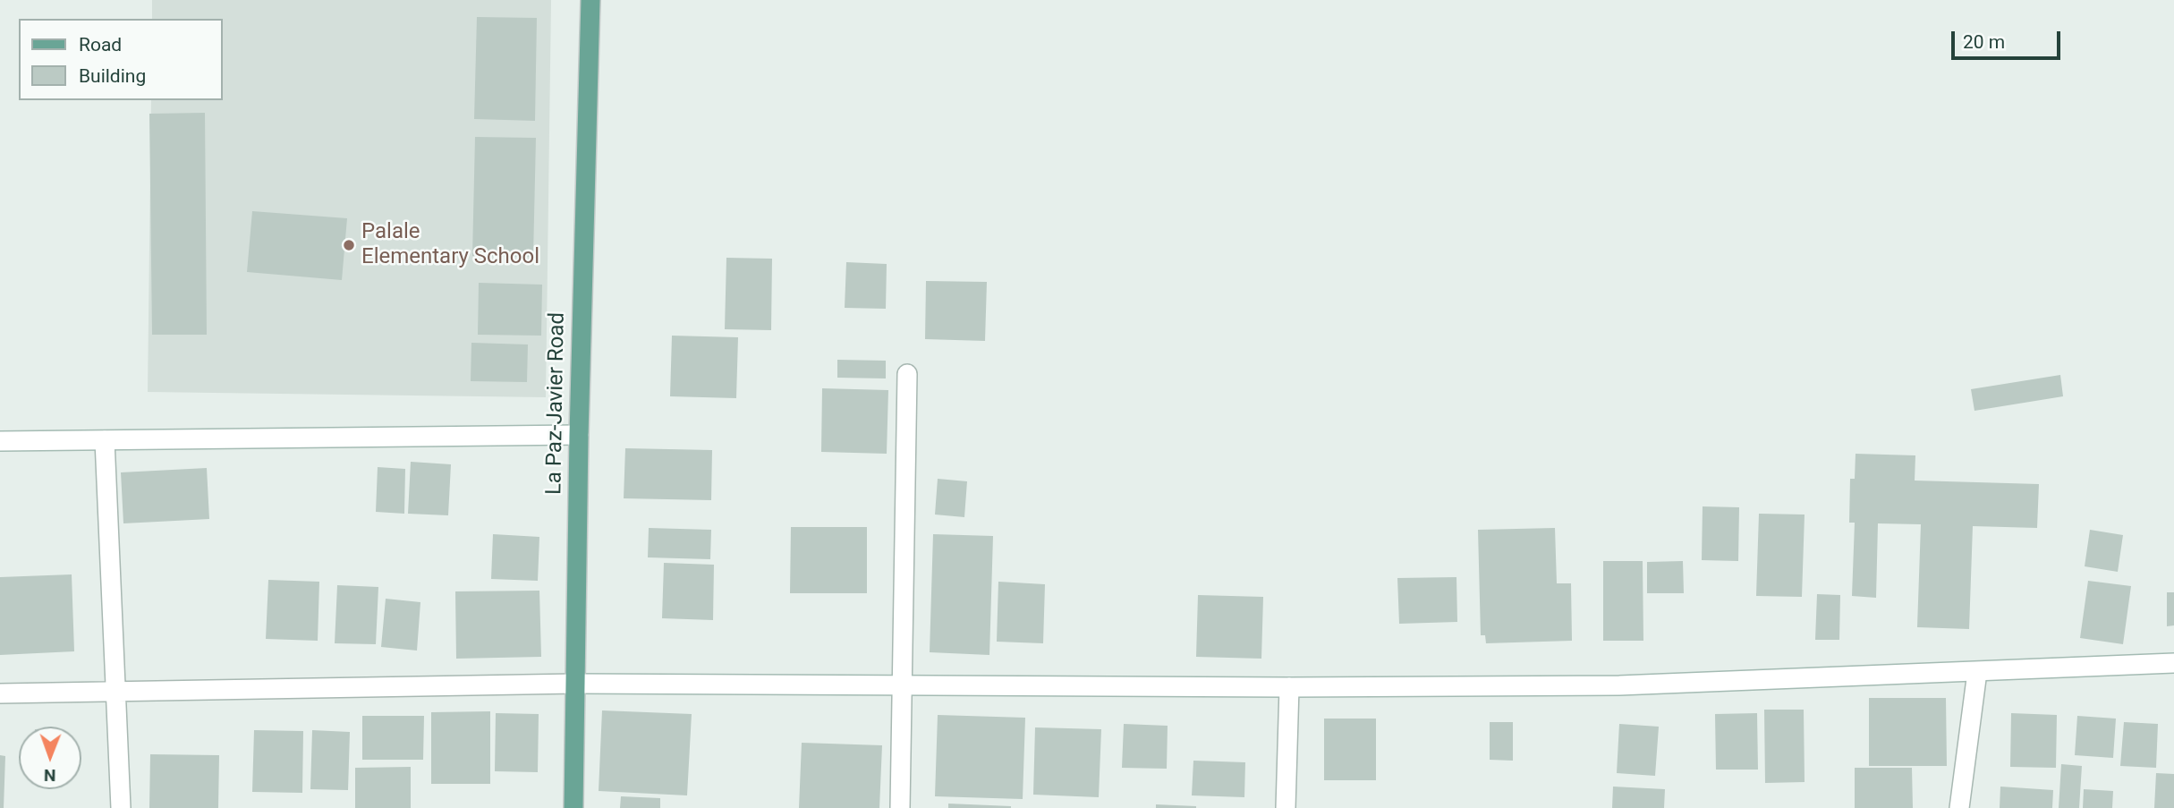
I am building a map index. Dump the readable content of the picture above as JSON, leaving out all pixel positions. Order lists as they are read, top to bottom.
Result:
{
  "streets": {
    "main road": ["La Paz-Javier Road"]
  },
  "places": ["Palale Elementary School"],
  "legend": ["Road", "Building"],
  "scale_bar": "20 m",
  "north": "bottom"
}
